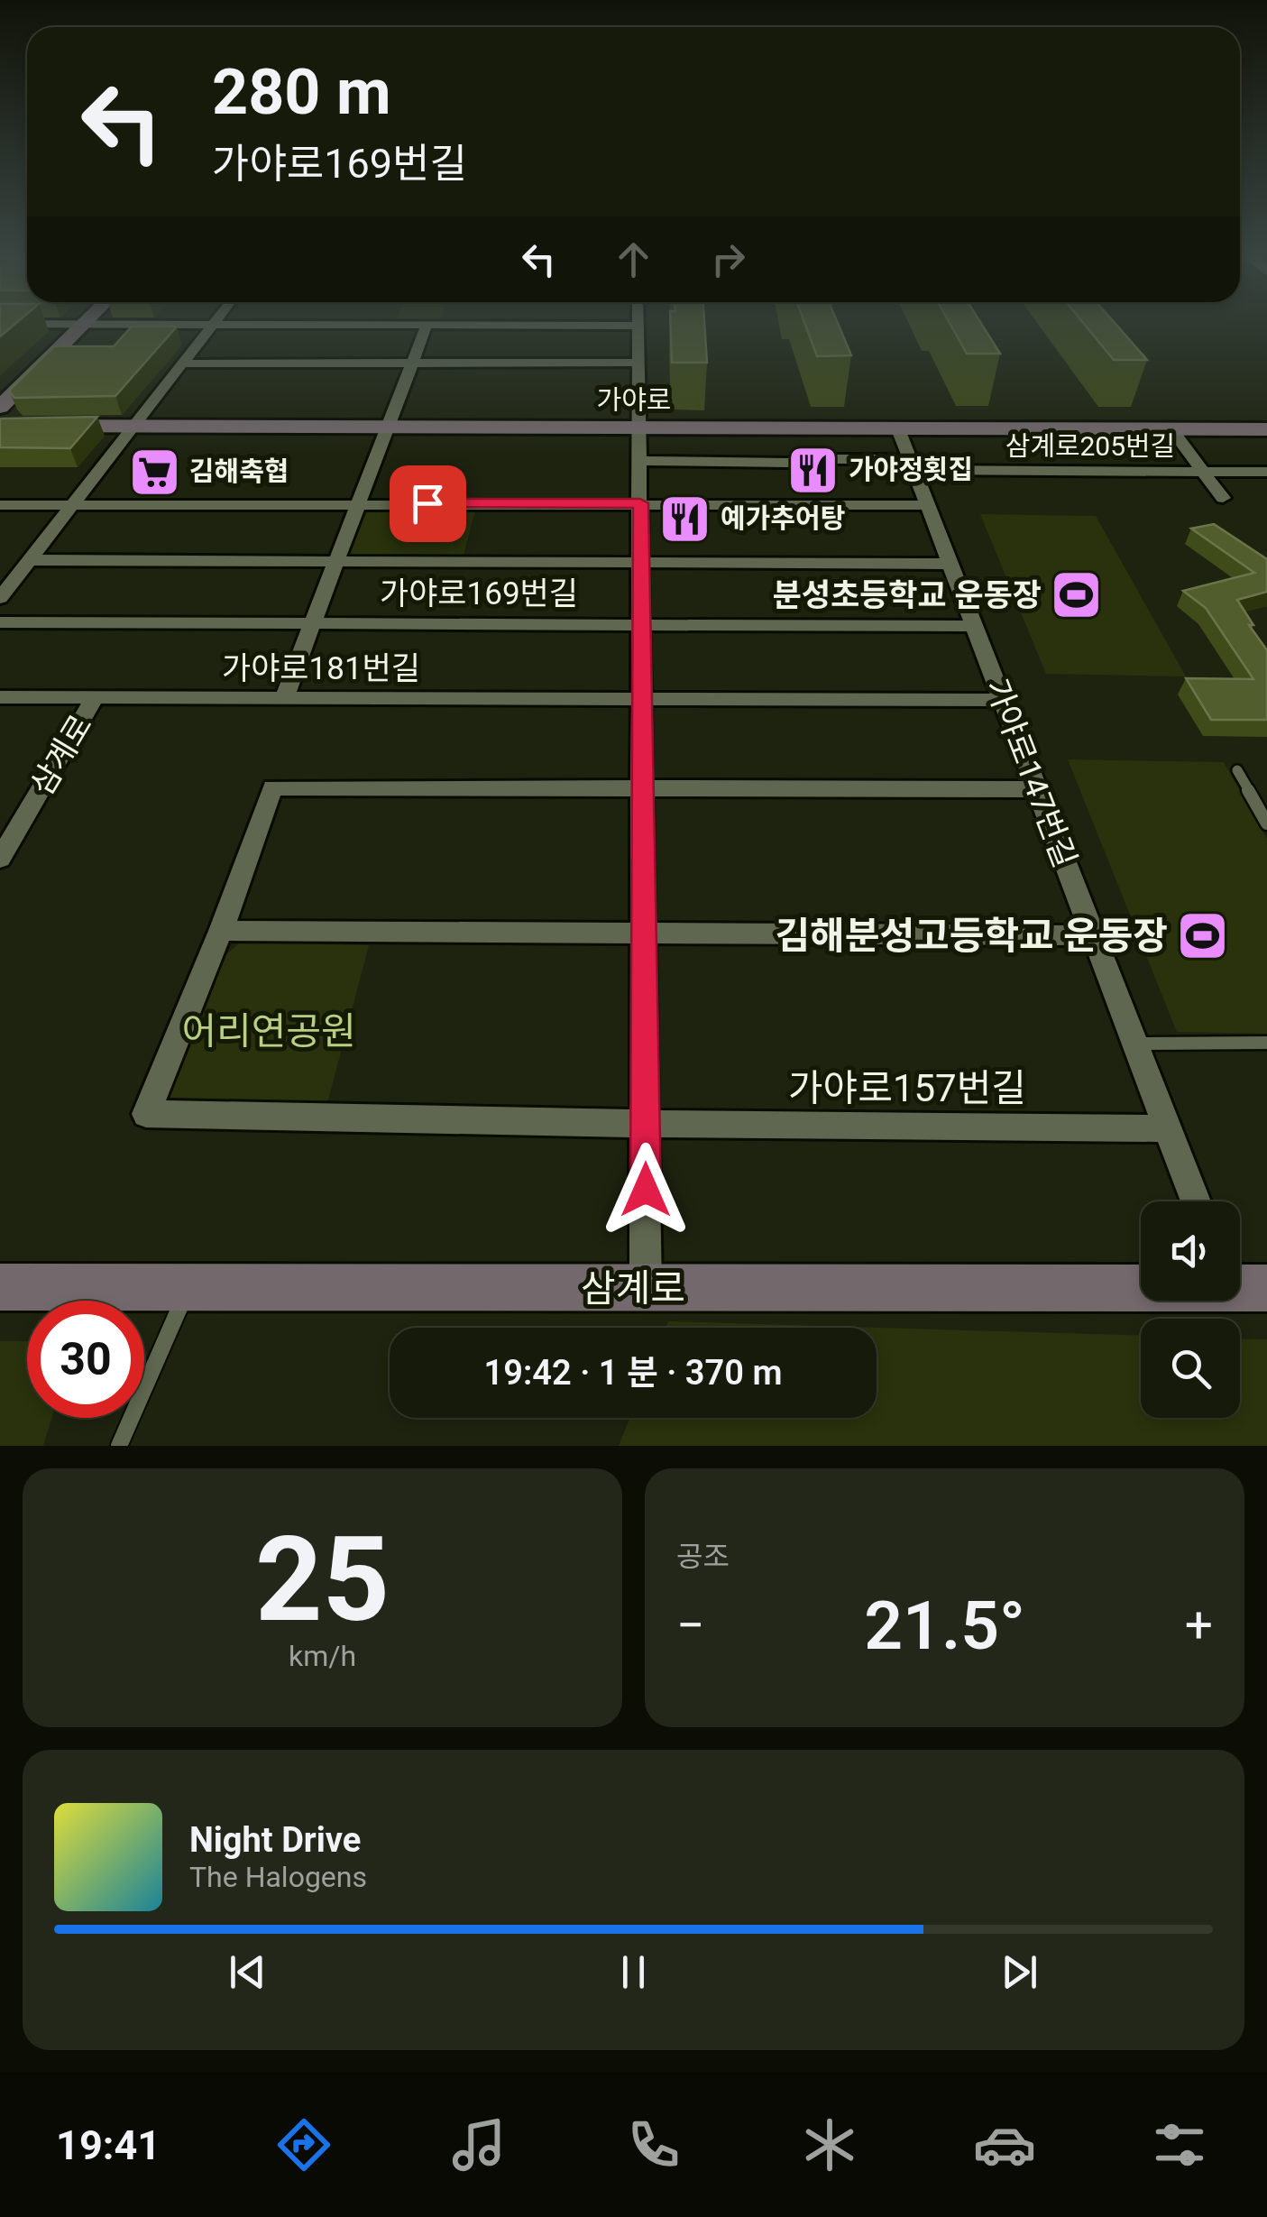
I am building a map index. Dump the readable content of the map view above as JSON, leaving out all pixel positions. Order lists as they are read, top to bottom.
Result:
{
  "streets": {
    "main road": ["가야로", "삼계로"],
    "street": [
      "삼계로205번길",
      "가야로169번길",
      "가야로181번길",
      "가야로147번길",
      "가야로157번길"
    ]
  },
  "crossings": [
    ["가야로", "가야로169번길"],
    ["가야로", "가야로147번길"],
    ["삼계로205번길", "가야로147번길"],
    ["가야로169번길", "가야로181번길"],
    ["가야로181번길", "삼계로"],
    ["가야로147번길", "가야로157번길"]
  ],
  "parks": ["어리연공원"],
  "places": {
    "restaurant": ["가야정횟집", "예가추어탕"],
    "supermarket": ["김해축협"],
    "sports": ["분성초등학교 운동장", "김해분성고등학교 운동장"]
  },
  "page": {
    "turn": ["280 m", "가야로169번길"],
    "limit": "30",
    "trip": "19:42 · 1 분 · 370 m",
    "tile": [
      ["25", "km/h"],
      "공조"
    ],
    "heat": ["−", "21.5°", "+"],
    "song": ["Night Drive", "The Halogens"],
    "tabs": "19:41"
  }
}
